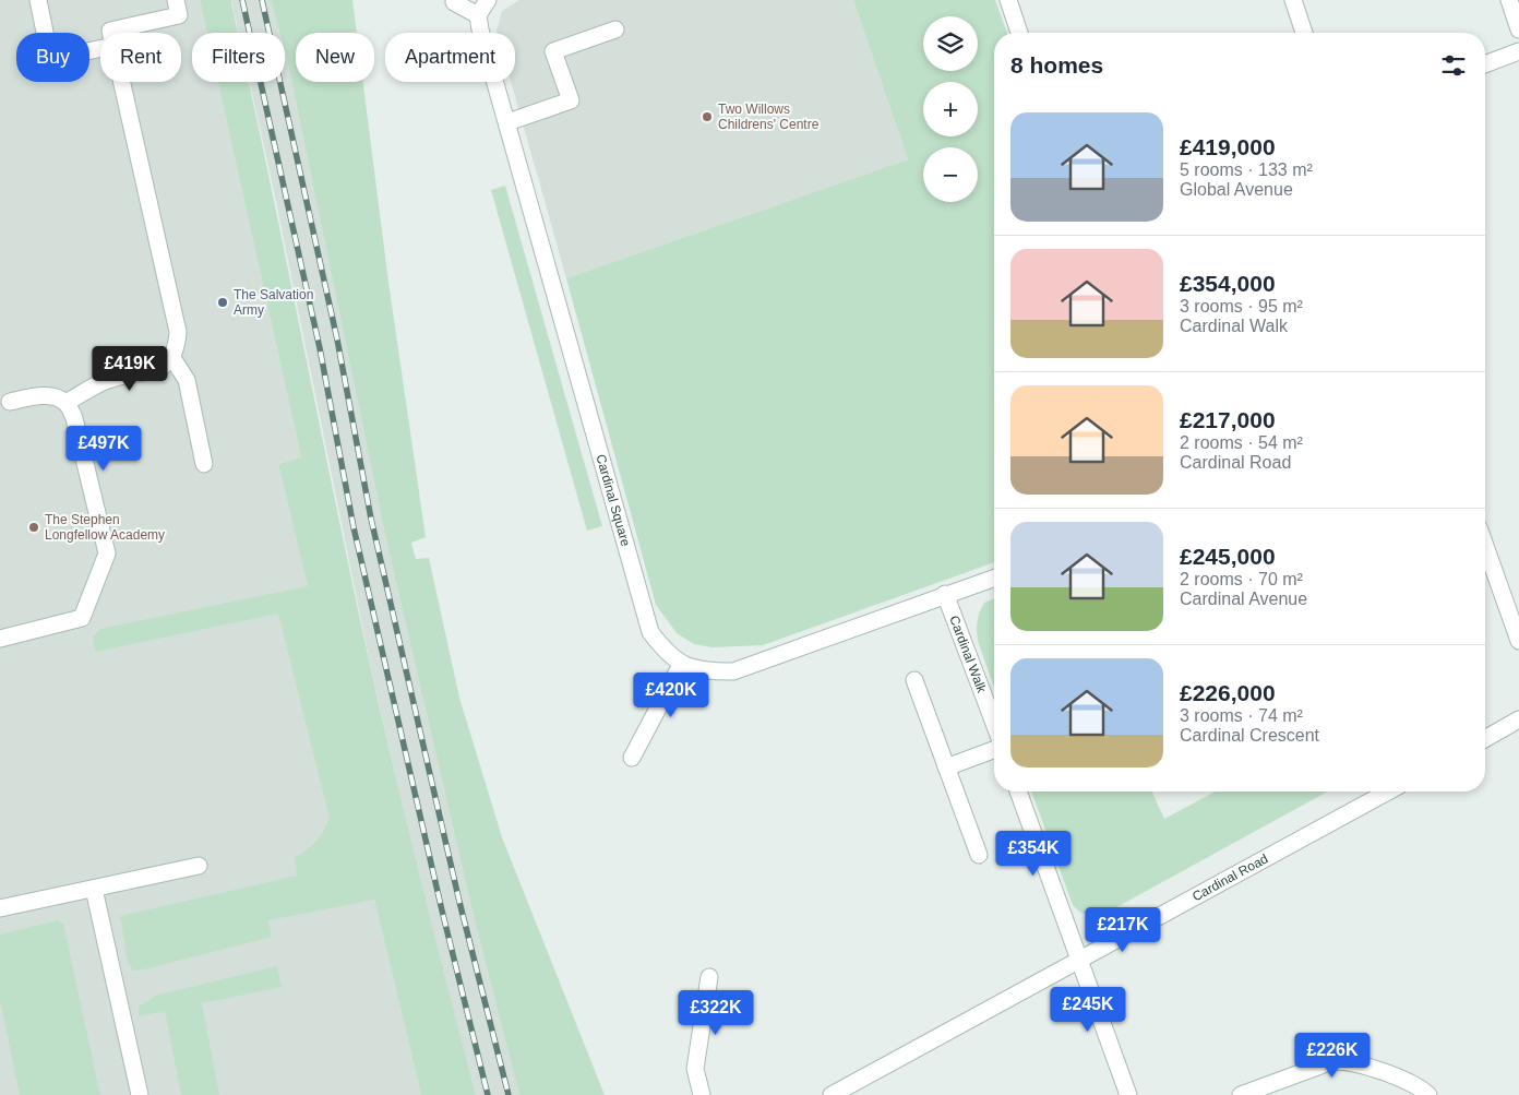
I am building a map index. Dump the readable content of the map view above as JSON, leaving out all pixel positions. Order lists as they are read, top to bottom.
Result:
{
  "streets": {
    "street": ["Cardinal Square", "Cardinal Walk", "Cardinal Road"]
  },
  "crossings": [
    ["Cardinal Square", "Cardinal Walk"]
  ],
  "places": ["Two Willows Childrens' Centre", "The Salvation Army", "The Stephen Longfellow Academy"],
  "page": {
    "map_buttons": ["+", "−"],
    "chip": [
      "Buy",
      "Rent",
      "Filters",
      "New",
      "Apartment"
    ],
    "heading": "8 homes",
    "list": [
      {
        "name": "£419,000",
        "note": "5 rooms · 133 m² · Global Avenue"
      },
      {
        "name": "£354,000",
        "note": "3 rooms · 95 m² · Cardinal Walk"
      },
      {
        "name": "£217,000",
        "note": "2 rooms · 54 m² · Cardinal Road"
      },
      {
        "name": "£245,000",
        "note": "2 rooms · 70 m² · Cardinal Avenue"
      },
      {
        "name": "£226,000",
        "note": "3 rooms · 74 m² · Cardinal Crescent"
      }
    ],
    "price": [
      "£419K",
      "£497K",
      "£420K",
      "£354K",
      "£217K",
      "£245K",
      "£322K",
      "£226K"
    ]
  }
}
